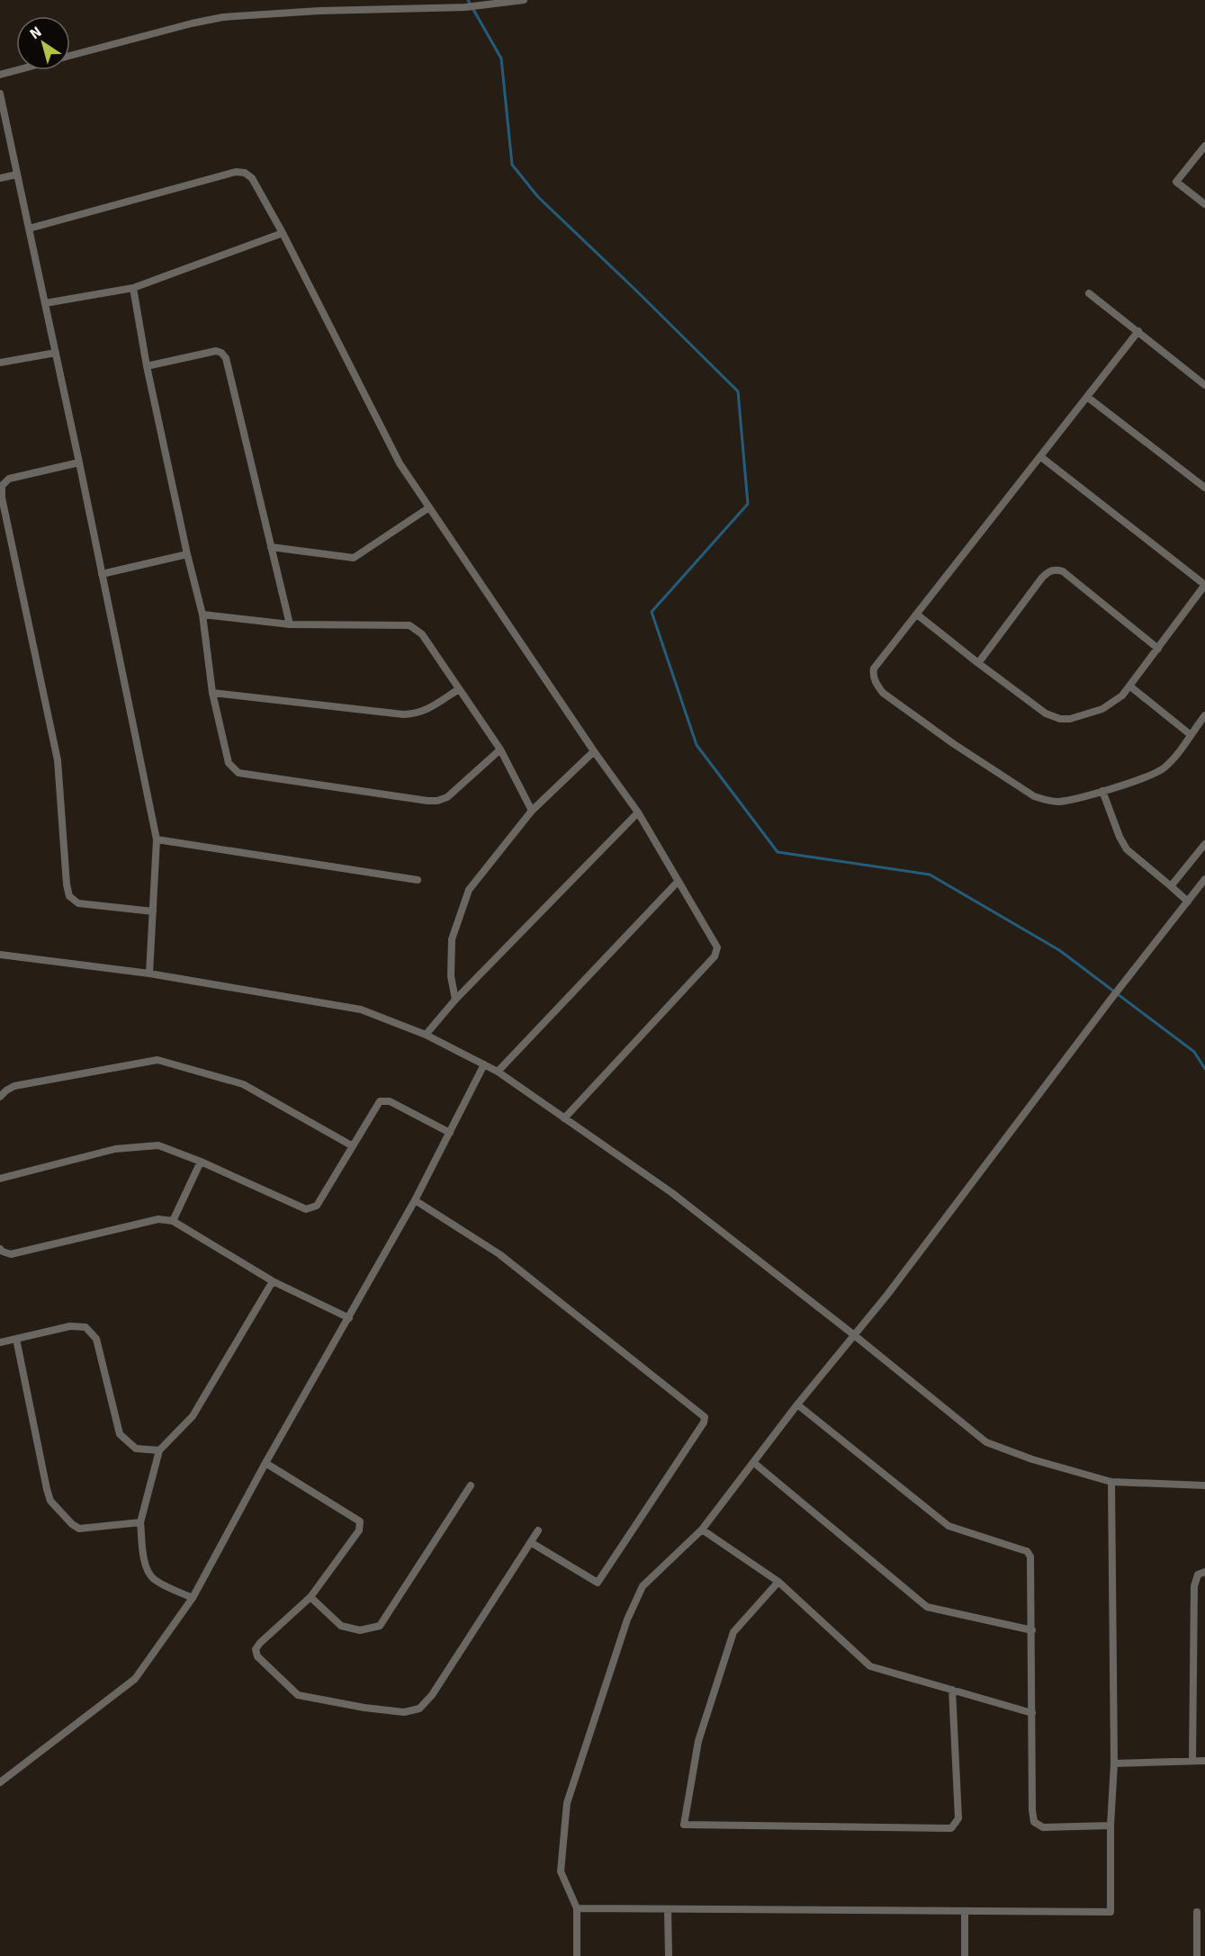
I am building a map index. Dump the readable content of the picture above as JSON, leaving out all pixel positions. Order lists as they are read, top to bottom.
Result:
{
  "north": "top left"
}
